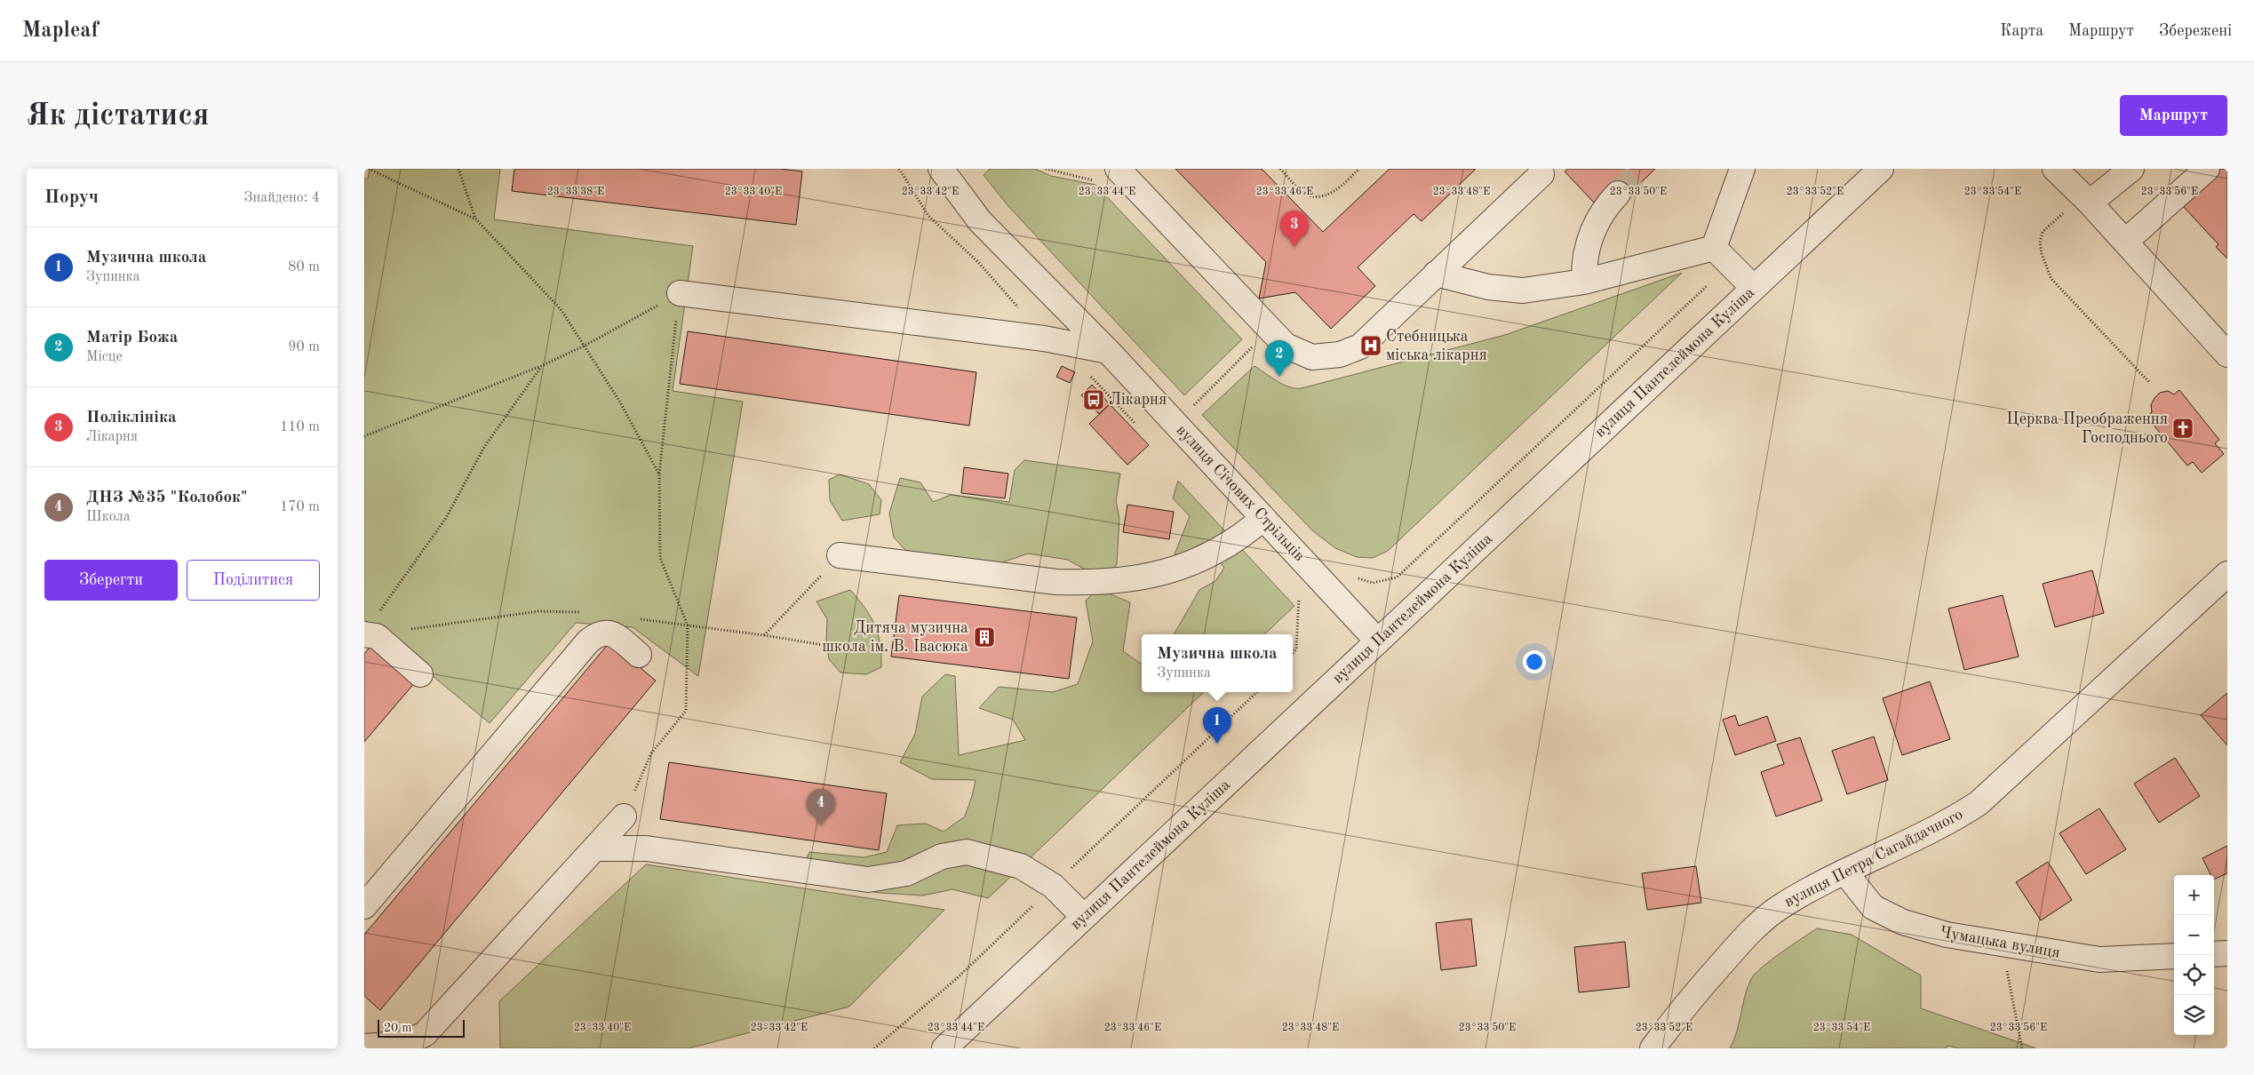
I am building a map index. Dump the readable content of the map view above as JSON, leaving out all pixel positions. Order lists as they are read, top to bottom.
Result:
{
  "streets": {
    "street": [
      "вулиця Пантелеймона Куліша",
      "вулиця Січових Стрільців",
      "вулиця Петра Сагайдачного",
      "Чумацька вулиця"
    ]
  },
  "crossings": [
    ["вулиця Пантелеймона Куліша", "вулиця Січових Стрільців"],
    ["вулиця Петра Сагайдачного", "Чумацька вулиця"]
  ],
  "places": {
    "hospital": ["Стебницька міська лікарня"],
    "bus stop": ["Лікарня"],
    "church": ["Церква Преображення Господнього"],
    "building": ["Дитяча музична школа ім. В. Івасюка"]
  },
  "scale_bar": "20 m",
  "page": {
    "header": "Mapleaf",
    "nav": ["Карта", "Маршрут", "Збережені"],
    "buttons": [
      "Маршрут",
      ["Зберегти", "Поділитися"]
    ],
    "title": "Як дістатися",
    "heading": ["Поруч", "Знайдено: 4"],
    "pins": [
      "3",
      "2",
      "1",
      "4"
    ],
    "list": [
      {
        "mark": "1",
        "name": "Музична школа",
        "note": "Зупинка",
        "value": "80 m"
      },
      {
        "mark": "2",
        "name": "Матір Божа",
        "note": "Місце",
        "value": "90 m"
      },
      {
        "mark": "3",
        "name": "Поліклініка",
        "note": "Лікарня",
        "value": "110 m"
      },
      {
        "mark": "4",
        "name": "ДНЗ №35 \"Колобок\"",
        "note": "Школа",
        "value": "170 m"
      }
    ],
    "popup": ["Музична школа", "Зупинка"],
    "map_buttons": ["+", "−"],
    "scale": "20 m"
  },
  "coordinates": [
    "23°33'38\"E",
    "23°33'40\"E",
    "23°33'42\"E",
    "23°33'44\"E",
    "23°33'46\"E",
    "23°33'48\"E",
    "23°33'50\"E",
    "23°33'52\"E",
    "23°33'54\"E",
    "23°33'56\"E"
  ]
}
